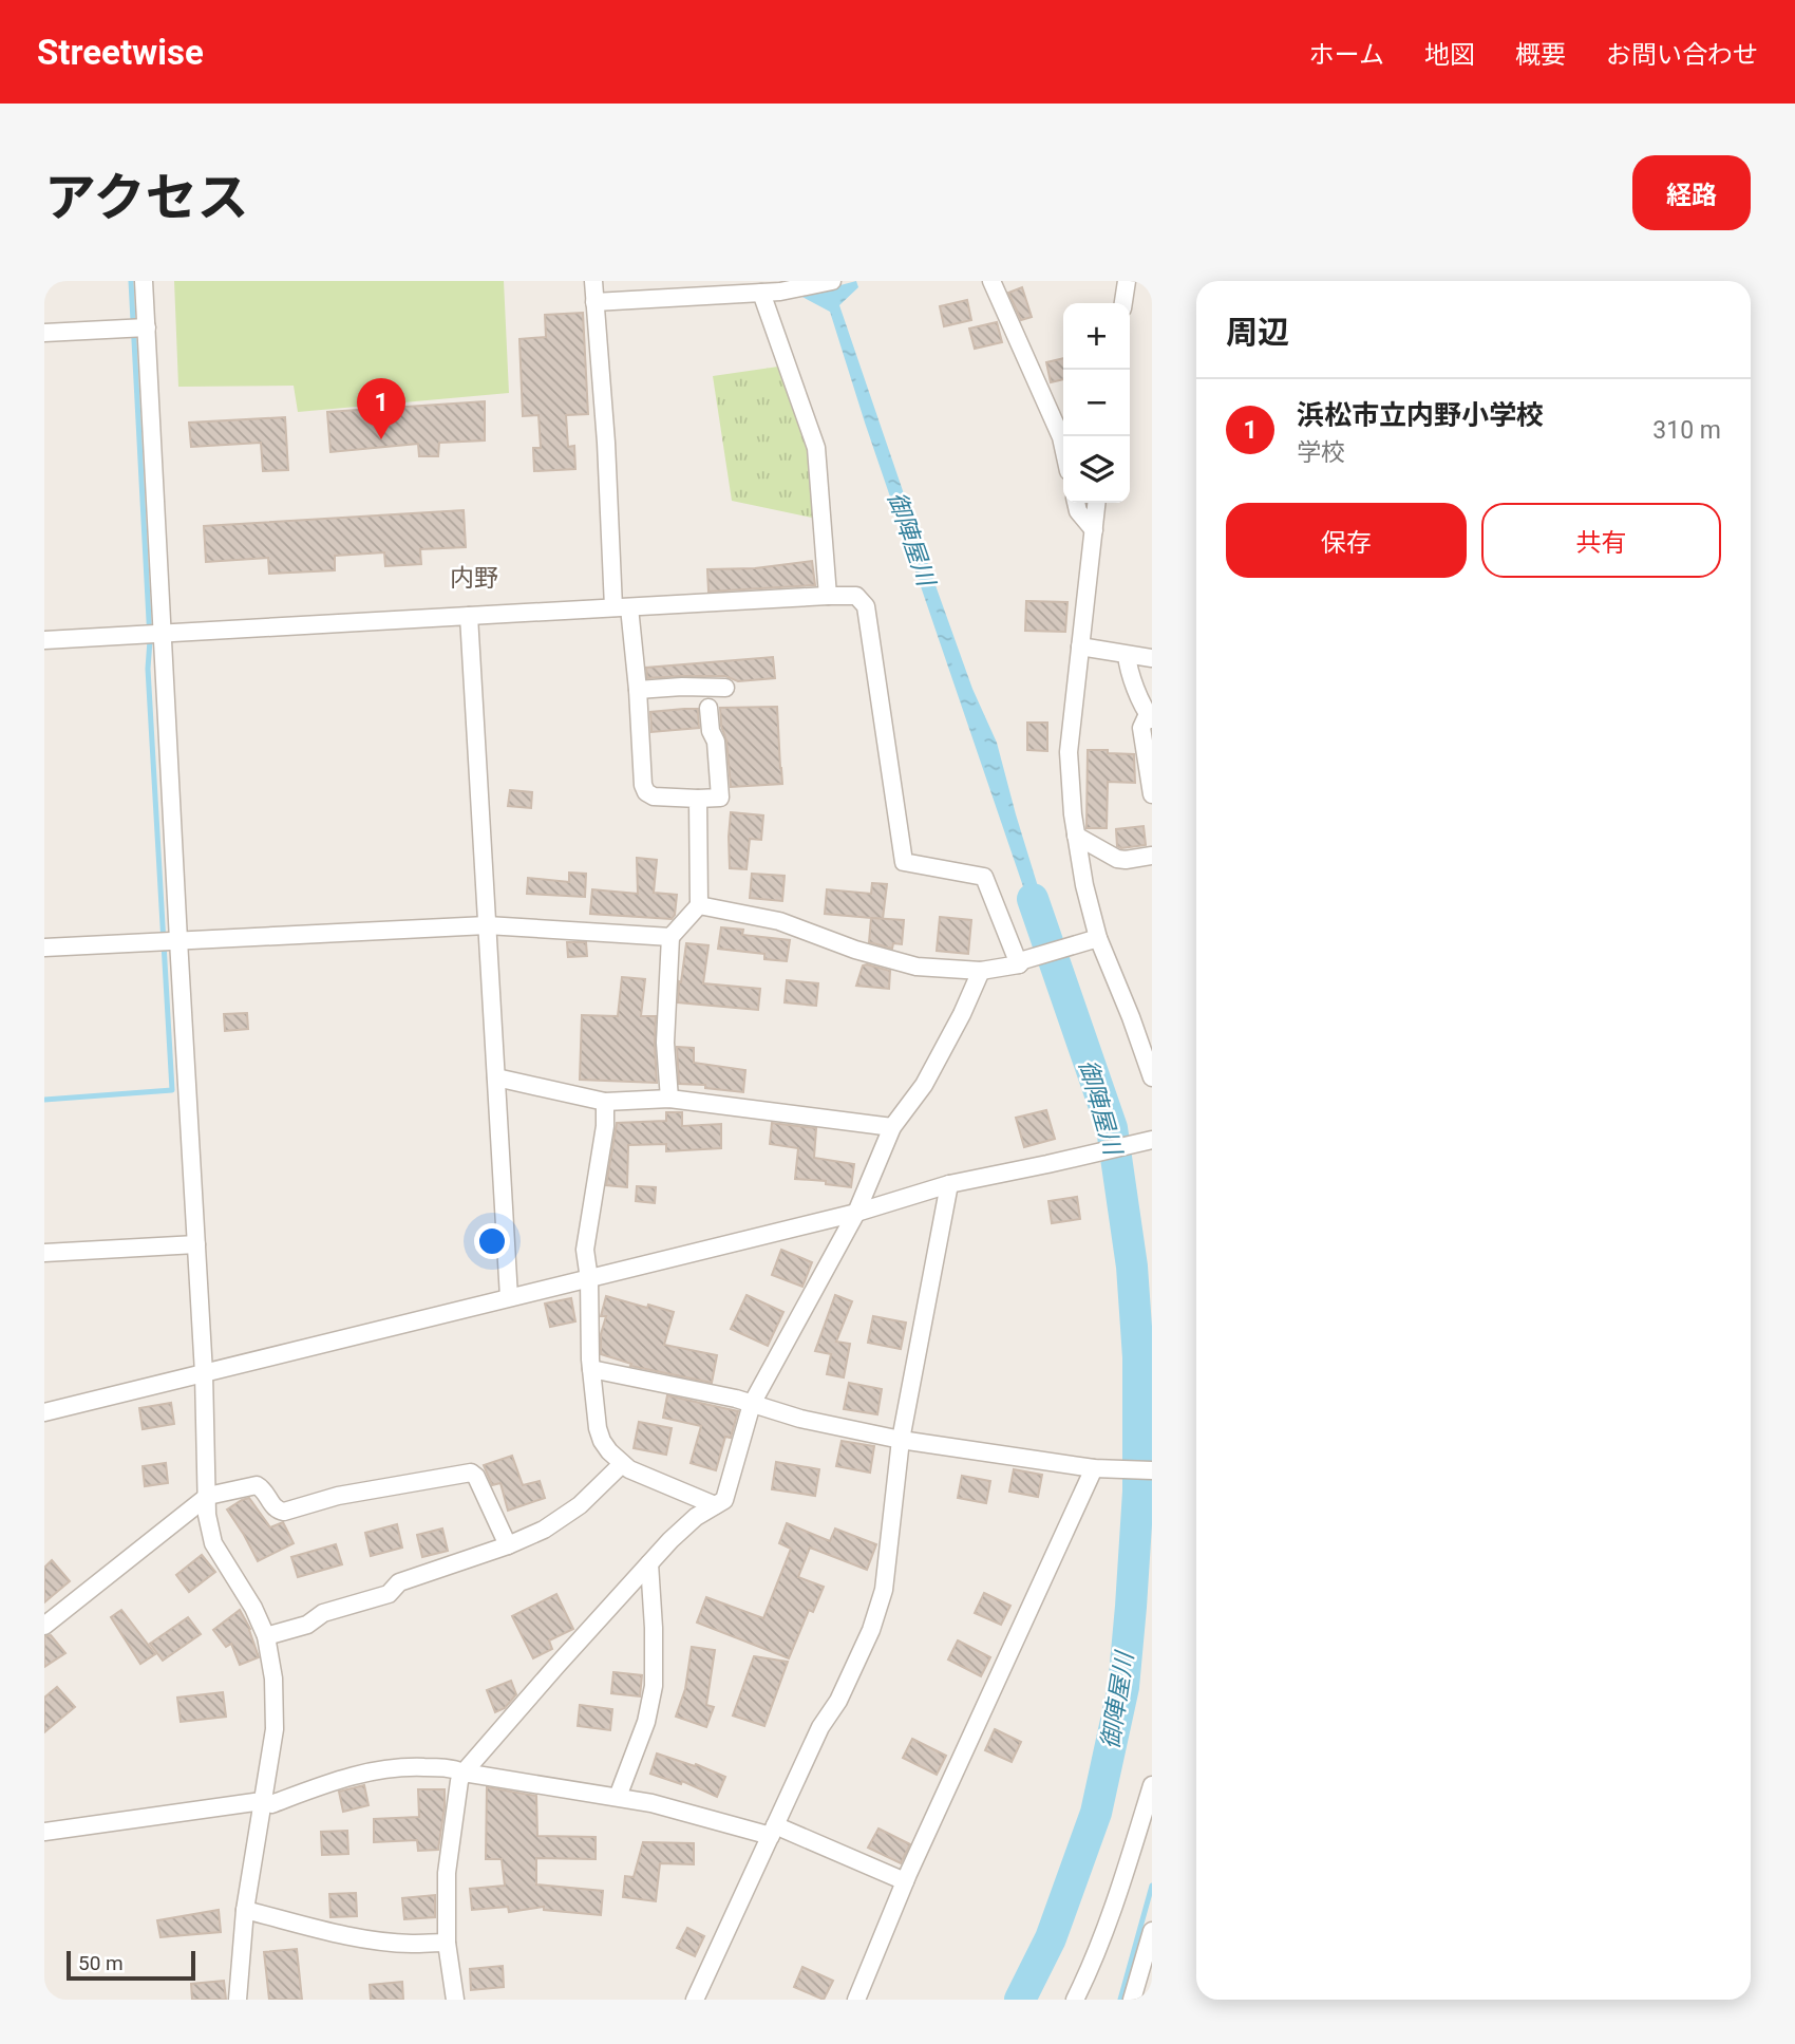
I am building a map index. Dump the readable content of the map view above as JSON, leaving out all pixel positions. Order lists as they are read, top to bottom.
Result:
{
  "districts": ["内野"],
  "water": ["御陣屋川"],
  "scale_bar": "50 m",
  "page": {
    "header": "Streetwise",
    "nav": [
      "ホーム",
      "地図",
      "概要",
      "お問い合わせ"
    ],
    "title": "アクセス",
    "buttons": [
      "経路",
      ["保存", "共有"]
    ],
    "heading": "周辺",
    "map_buttons": ["+", "−"],
    "list": [
      {
        "mark": "1",
        "name": "浜松市立内野小学校",
        "note": "学校",
        "value": "310 m"
      }
    ],
    "pins": "1",
    "scale": "50 m"
  }
}
